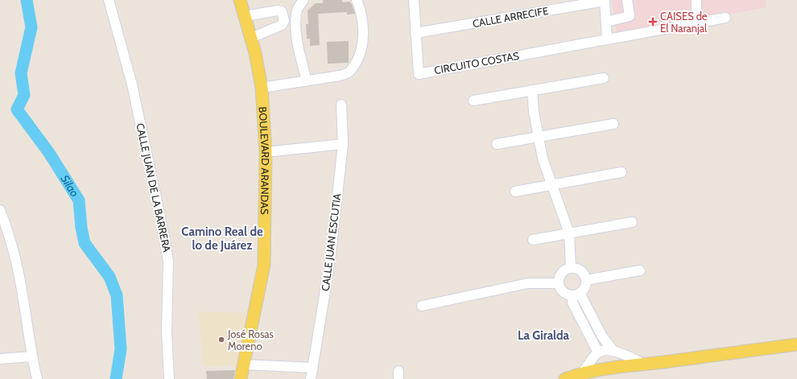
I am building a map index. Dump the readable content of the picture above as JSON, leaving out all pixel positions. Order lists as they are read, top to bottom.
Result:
{
  "streets": {
    "main road": ["BOULEVARD ARANDAS"],
    "street": [
      "CALLE ARRECIFE",
      "CIRCUITO COSTAS",
      "CALLE JUAN DE LA BARRERA",
      "CALLE JUAN ESCUTIA"
    ]
  },
  "crossings": [
    ["CALLE ARRECIFE", "CIRCUITO COSTAS"]
  ],
  "districts": ["Camino Real de lo de Juárez", "La Giralda"],
  "water": ["Silao"],
  "places": {
    "health": ["CAISES de El Naranjal"],
    "other": ["José Rosas Moreno"]
  }
}
